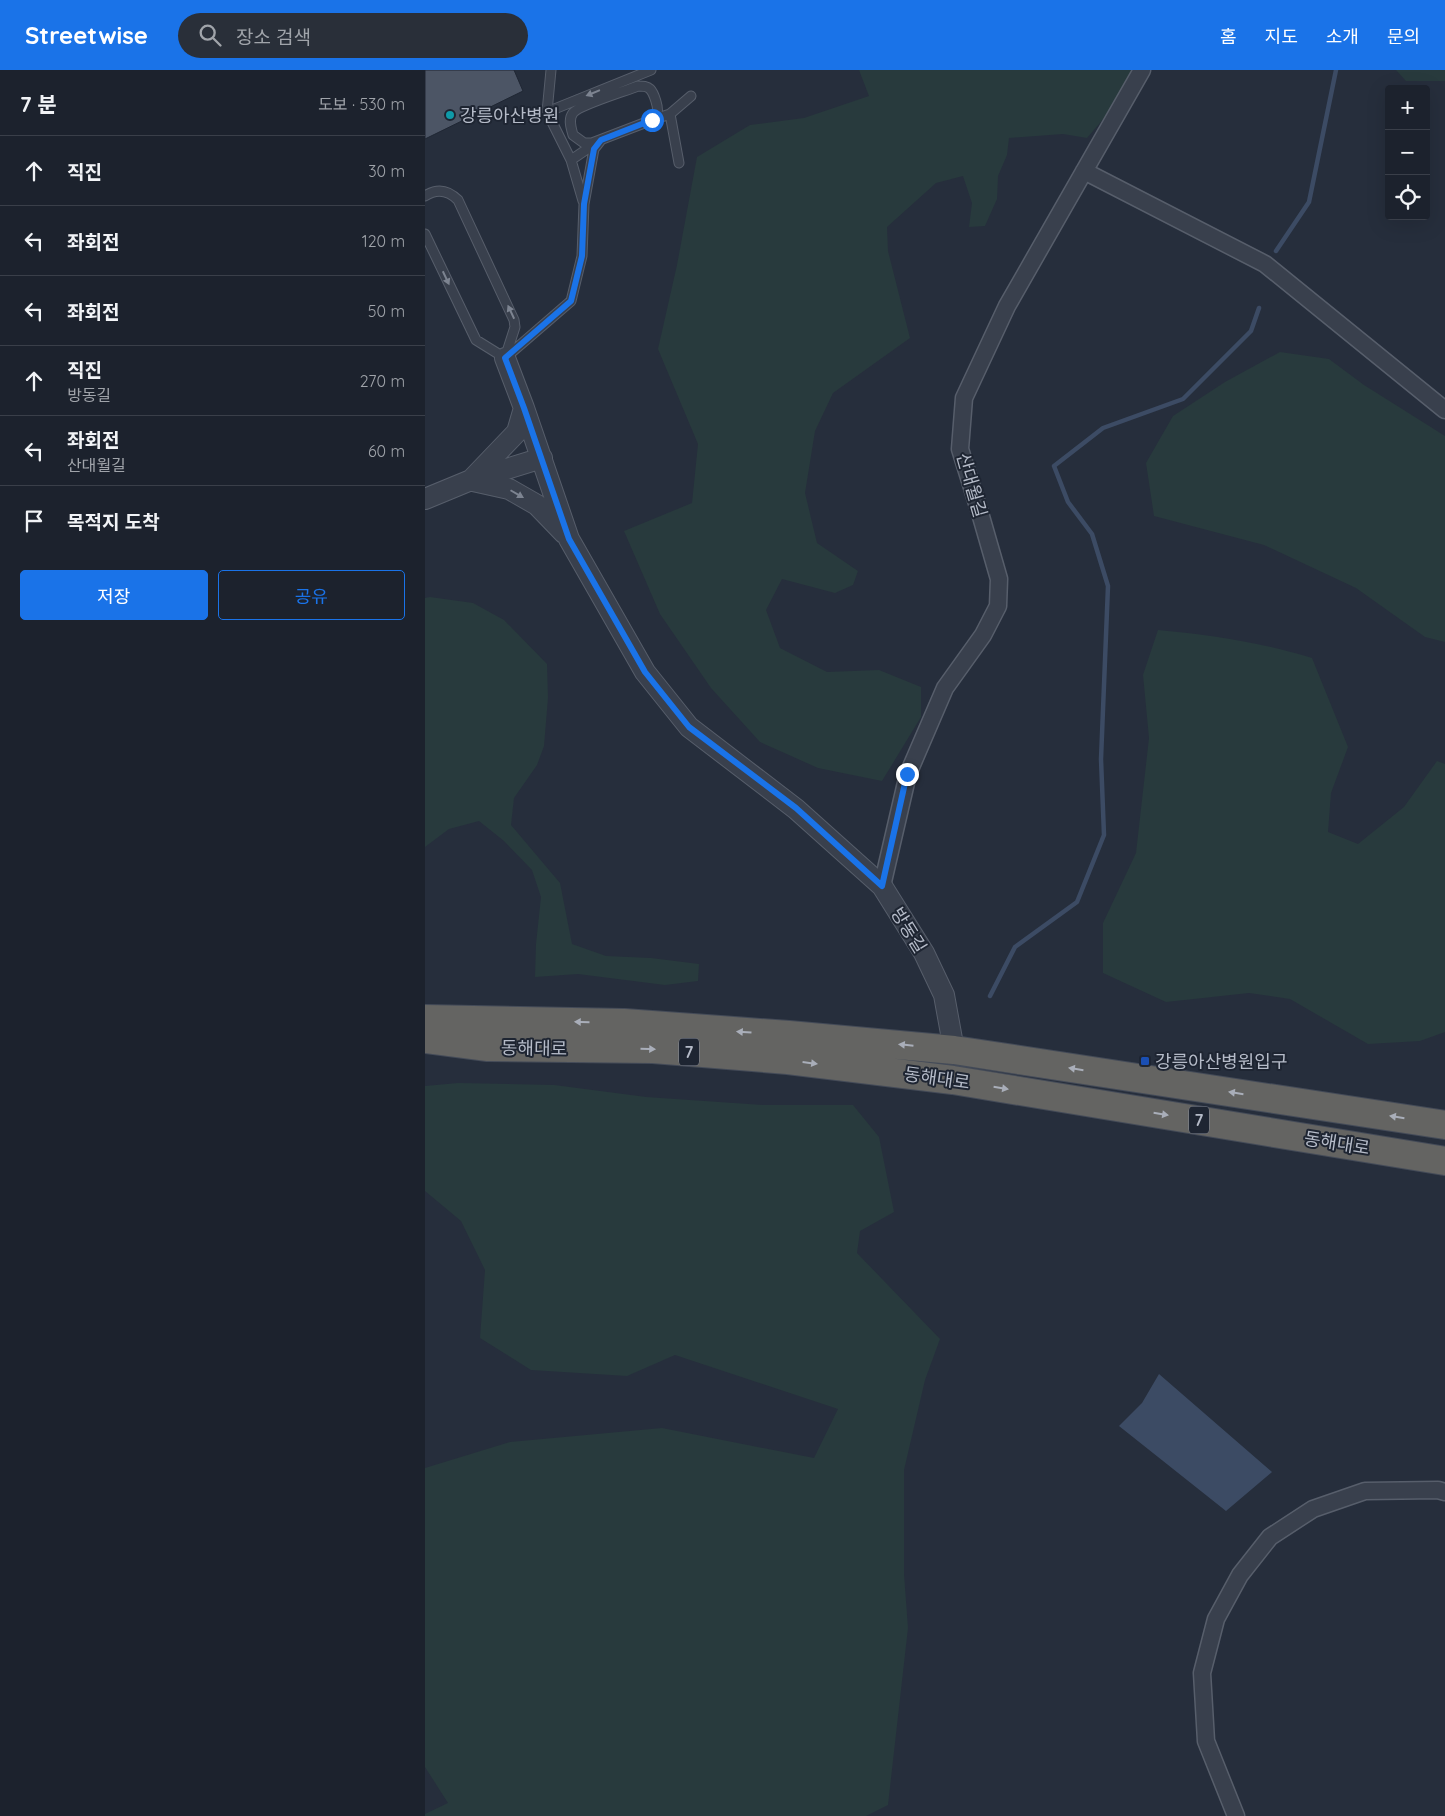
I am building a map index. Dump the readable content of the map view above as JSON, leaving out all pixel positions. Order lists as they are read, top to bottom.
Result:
{
  "streets": {
    "highway": ["동해대로", "7"],
    "street": ["산대월길", "방동길"]
  },
  "crossings": [
    ["산대월길", "방동길"],
    ["방동길", "동해대로"]
  ],
  "places": {
    "other": ["강릉아산병원"],
    "transit": ["강릉아산병원입구"]
  },
  "page": {
    "header": "Streetwise",
    "search": "장소 검색",
    "nav": [
      "홈",
      "지도",
      "소개",
      "문의"
    ],
    "heading": ["7 분", "도보 · 530 m"],
    "map_buttons": ["+", "−"],
    "list": [
      ["직진", "30 m"],
      ["좌회전", "120 m"],
      ["좌회전", "50 m"],
      ["직진", "방동길", "270 m"],
      ["좌회전", "산대월길", "60 m"],
      "목적지 도착"
    ],
    "buttons": ["저장", "공유"]
  }
}
